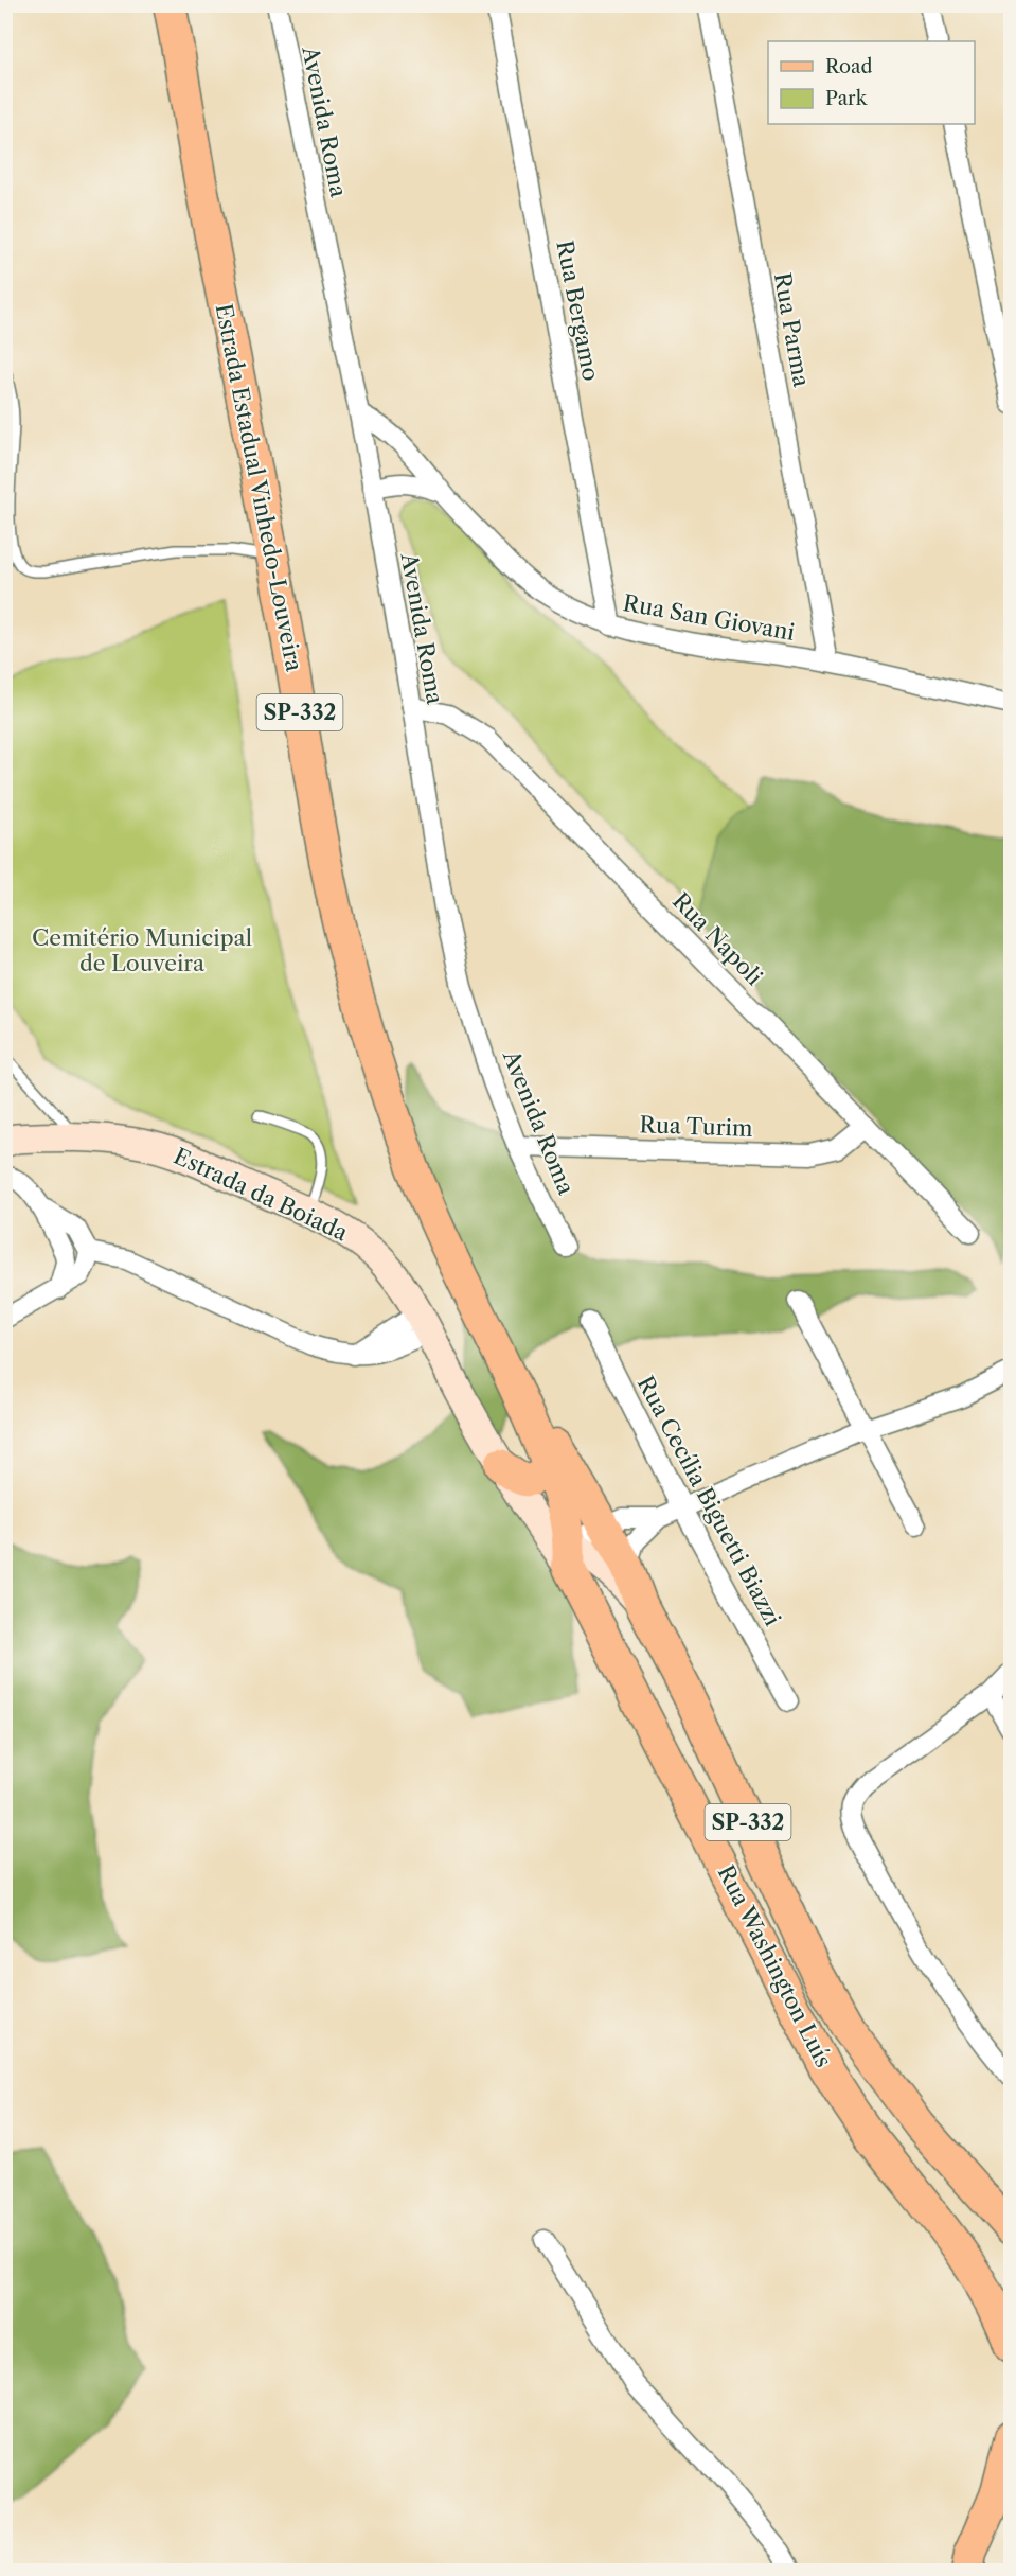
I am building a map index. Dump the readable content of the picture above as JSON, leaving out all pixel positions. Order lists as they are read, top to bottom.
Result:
{
  "streets": {
    "main road": [
      "Estrada Estadual Vinhedo-Louveira",
      "SP-332",
      "Estrada da Boiada",
      "Rua Washington Luís"
    ],
    "street": [
      "Avenida Roma",
      "Rua Bergamo",
      "Rua Parma",
      "Rua San Giovani",
      "Rua Napoli",
      "Rua Turim",
      "Rua Cecília Biguetti Biazzi"
    ]
  },
  "crossings": [
    ["Avenida Roma", "Rua San Giovani"],
    ["Avenida Roma", "Rua Napoli"],
    ["Avenida Roma", "Rua Turim"],
    ["Rua Bergamo", "Rua San Giovani"],
    ["Rua Parma", "Rua San Giovani"],
    ["Estrada Estadual Vinhedo-Louveira", "SP-332"],
    ["SP-332", "Estrada da Boiada"],
    ["SP-332", "Rua Washington Luís"],
    ["Rua Napoli", "Rua Turim"],
    ["Estrada da Boiada", "Rua Washington Luís"]
  ],
  "parks": ["Cemitério Municipal de Louveira"],
  "legend": ["Road", "Park"]
}
